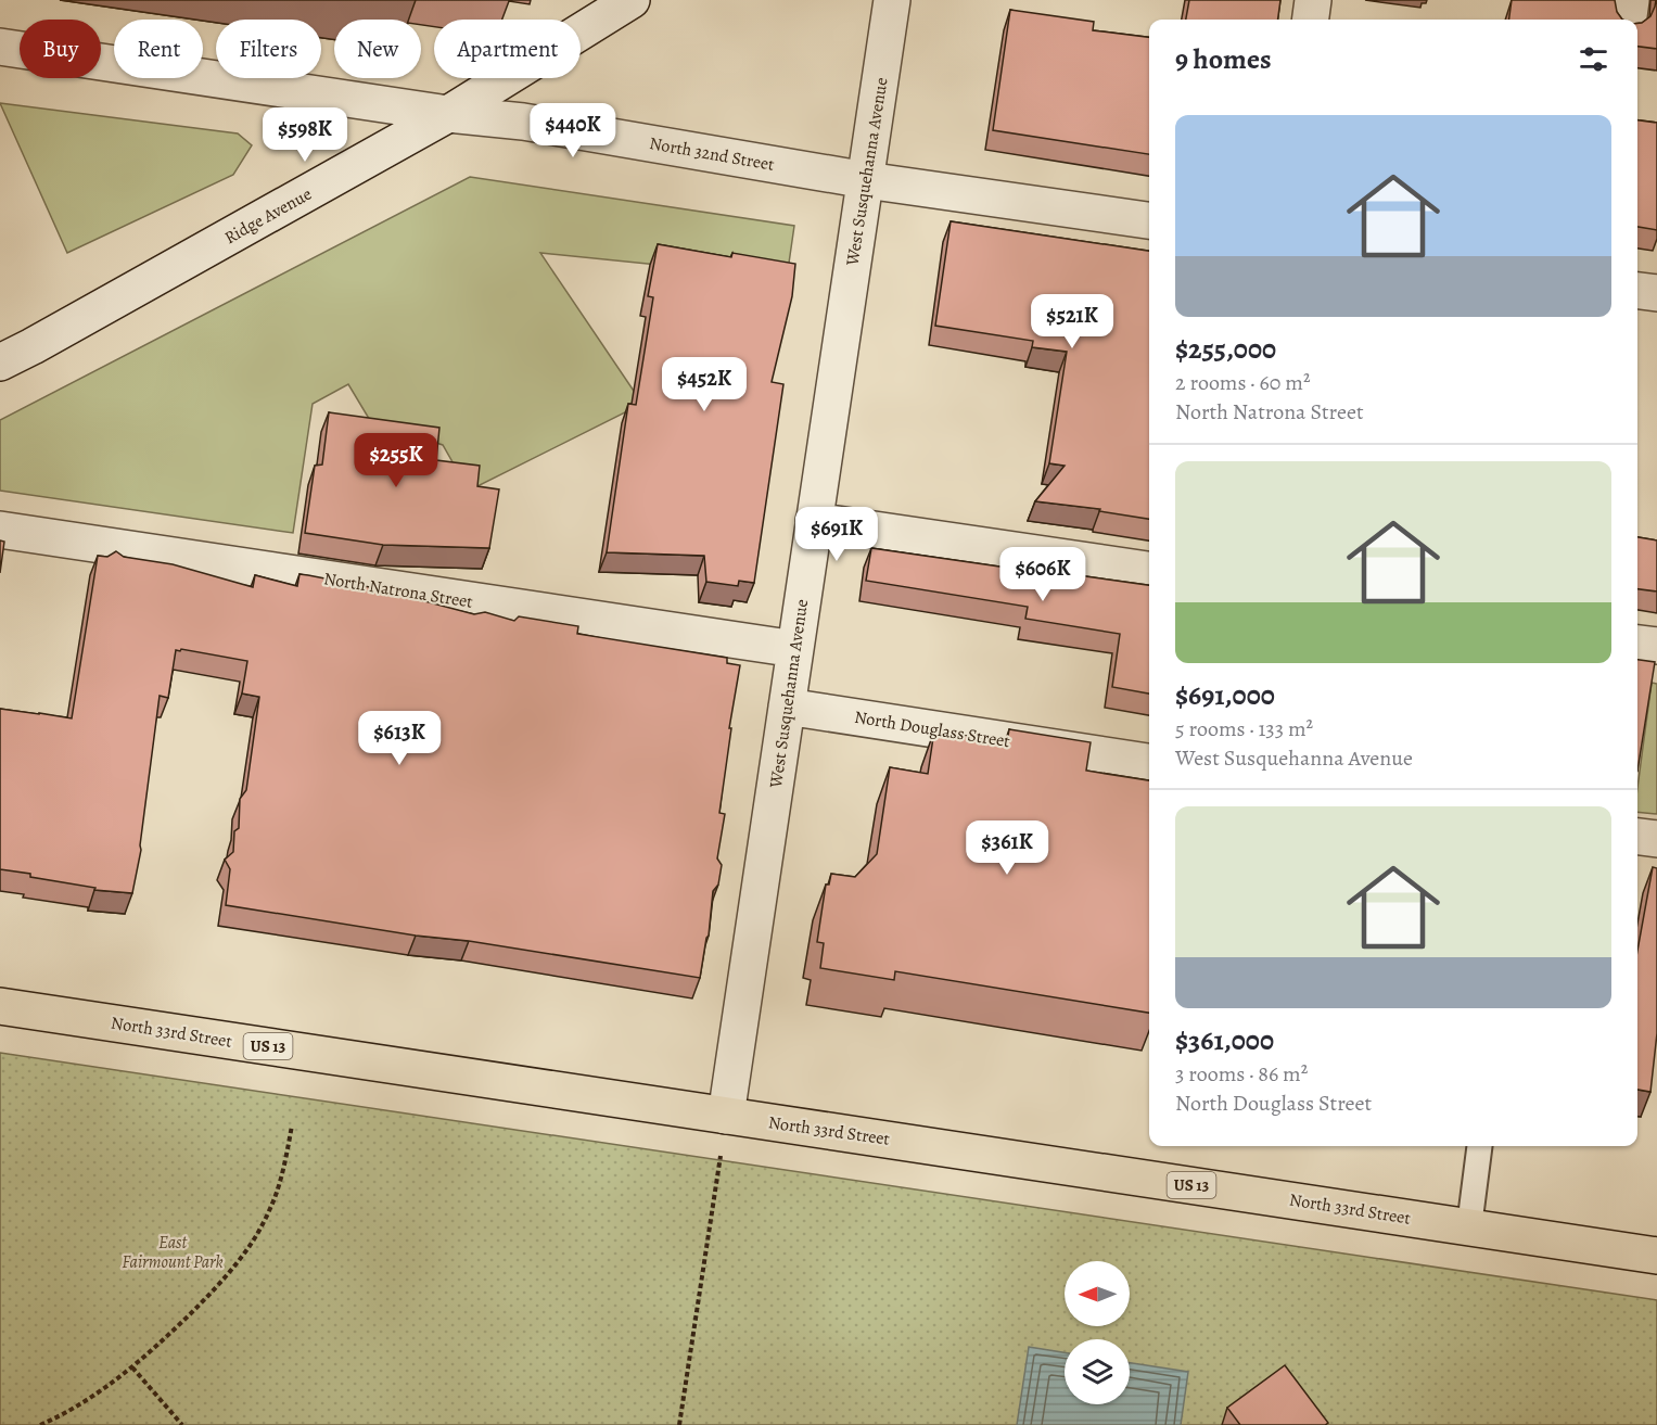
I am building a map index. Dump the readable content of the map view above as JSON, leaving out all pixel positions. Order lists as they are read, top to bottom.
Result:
{
  "streets": {
    "main road": ["North 33rd Street", "US 13"],
    "street": [
      "North 32nd Street",
      "West Susquehanna Avenue",
      "Ridge Avenue",
      "North Natrona Street",
      "North Douglass Street"
    ]
  },
  "crossings": [
    ["North 32nd Street", "West Susquehanna Avenue"],
    ["North 32nd Street", "Ridge Avenue"],
    ["West Susquehanna Avenue", "North Natrona Street"],
    ["West Susquehanna Avenue", "North Douglass Street"],
    ["West Susquehanna Avenue", "North 33rd Street"]
  ],
  "parks": ["East Fairmount Park"],
  "north": "left",
  "page": {
    "chip": [
      "Buy",
      "Rent",
      "Filters",
      "New",
      "Apartment"
    ],
    "heading": "9 homes",
    "list": [
      {
        "name": "$255,000",
        "note": "2 rooms · 60 m² · North Natrona Street"
      },
      {
        "name": "$691,000",
        "note": "5 rooms · 133 m² · West Susquehanna Avenue"
      },
      {
        "name": "$361,000",
        "note": "3 rooms · 86 m² · North Douglass Street"
      }
    ],
    "price": [
      "$440K",
      "$598K",
      "$521K",
      "$452K",
      "$255K",
      "$691K",
      "$606K",
      "$613K",
      "$361K"
    ]
  }
}
